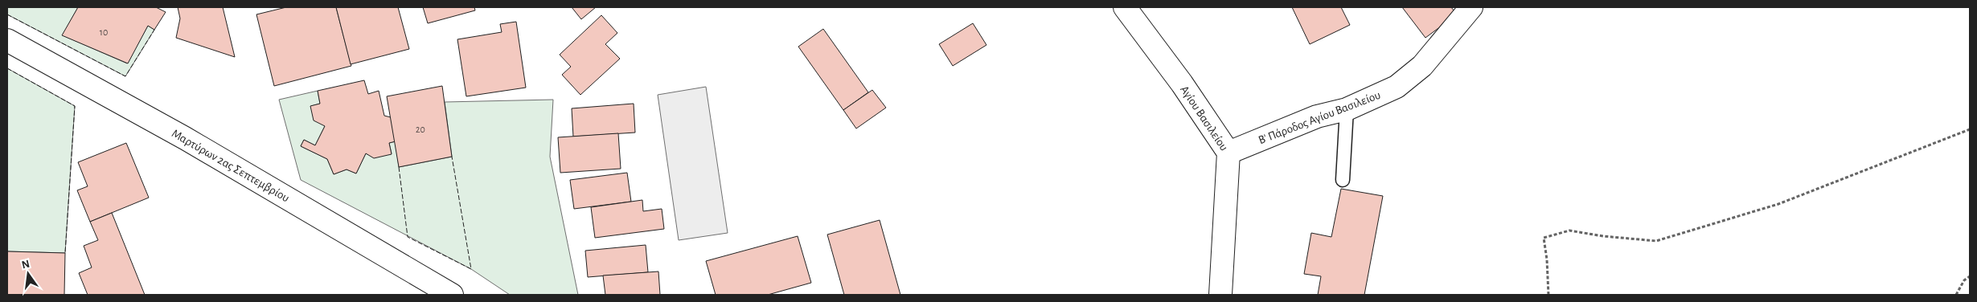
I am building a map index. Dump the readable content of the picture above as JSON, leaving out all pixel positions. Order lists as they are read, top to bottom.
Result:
{
  "streets": {
    "street": ["Β' Πάροδος Αγίου Βασιλείου", "Αγίου Βασιλείου", "Μαρτύρων 2ας Σεπτεμβρίου"]
  },
  "crossings": [
    ["Β' Πάροδος Αγίου Βασιλείου", "Αγίου Βασιλείου"]
  ],
  "house_numbers": ["10", "20"],
  "north": "top"
}
